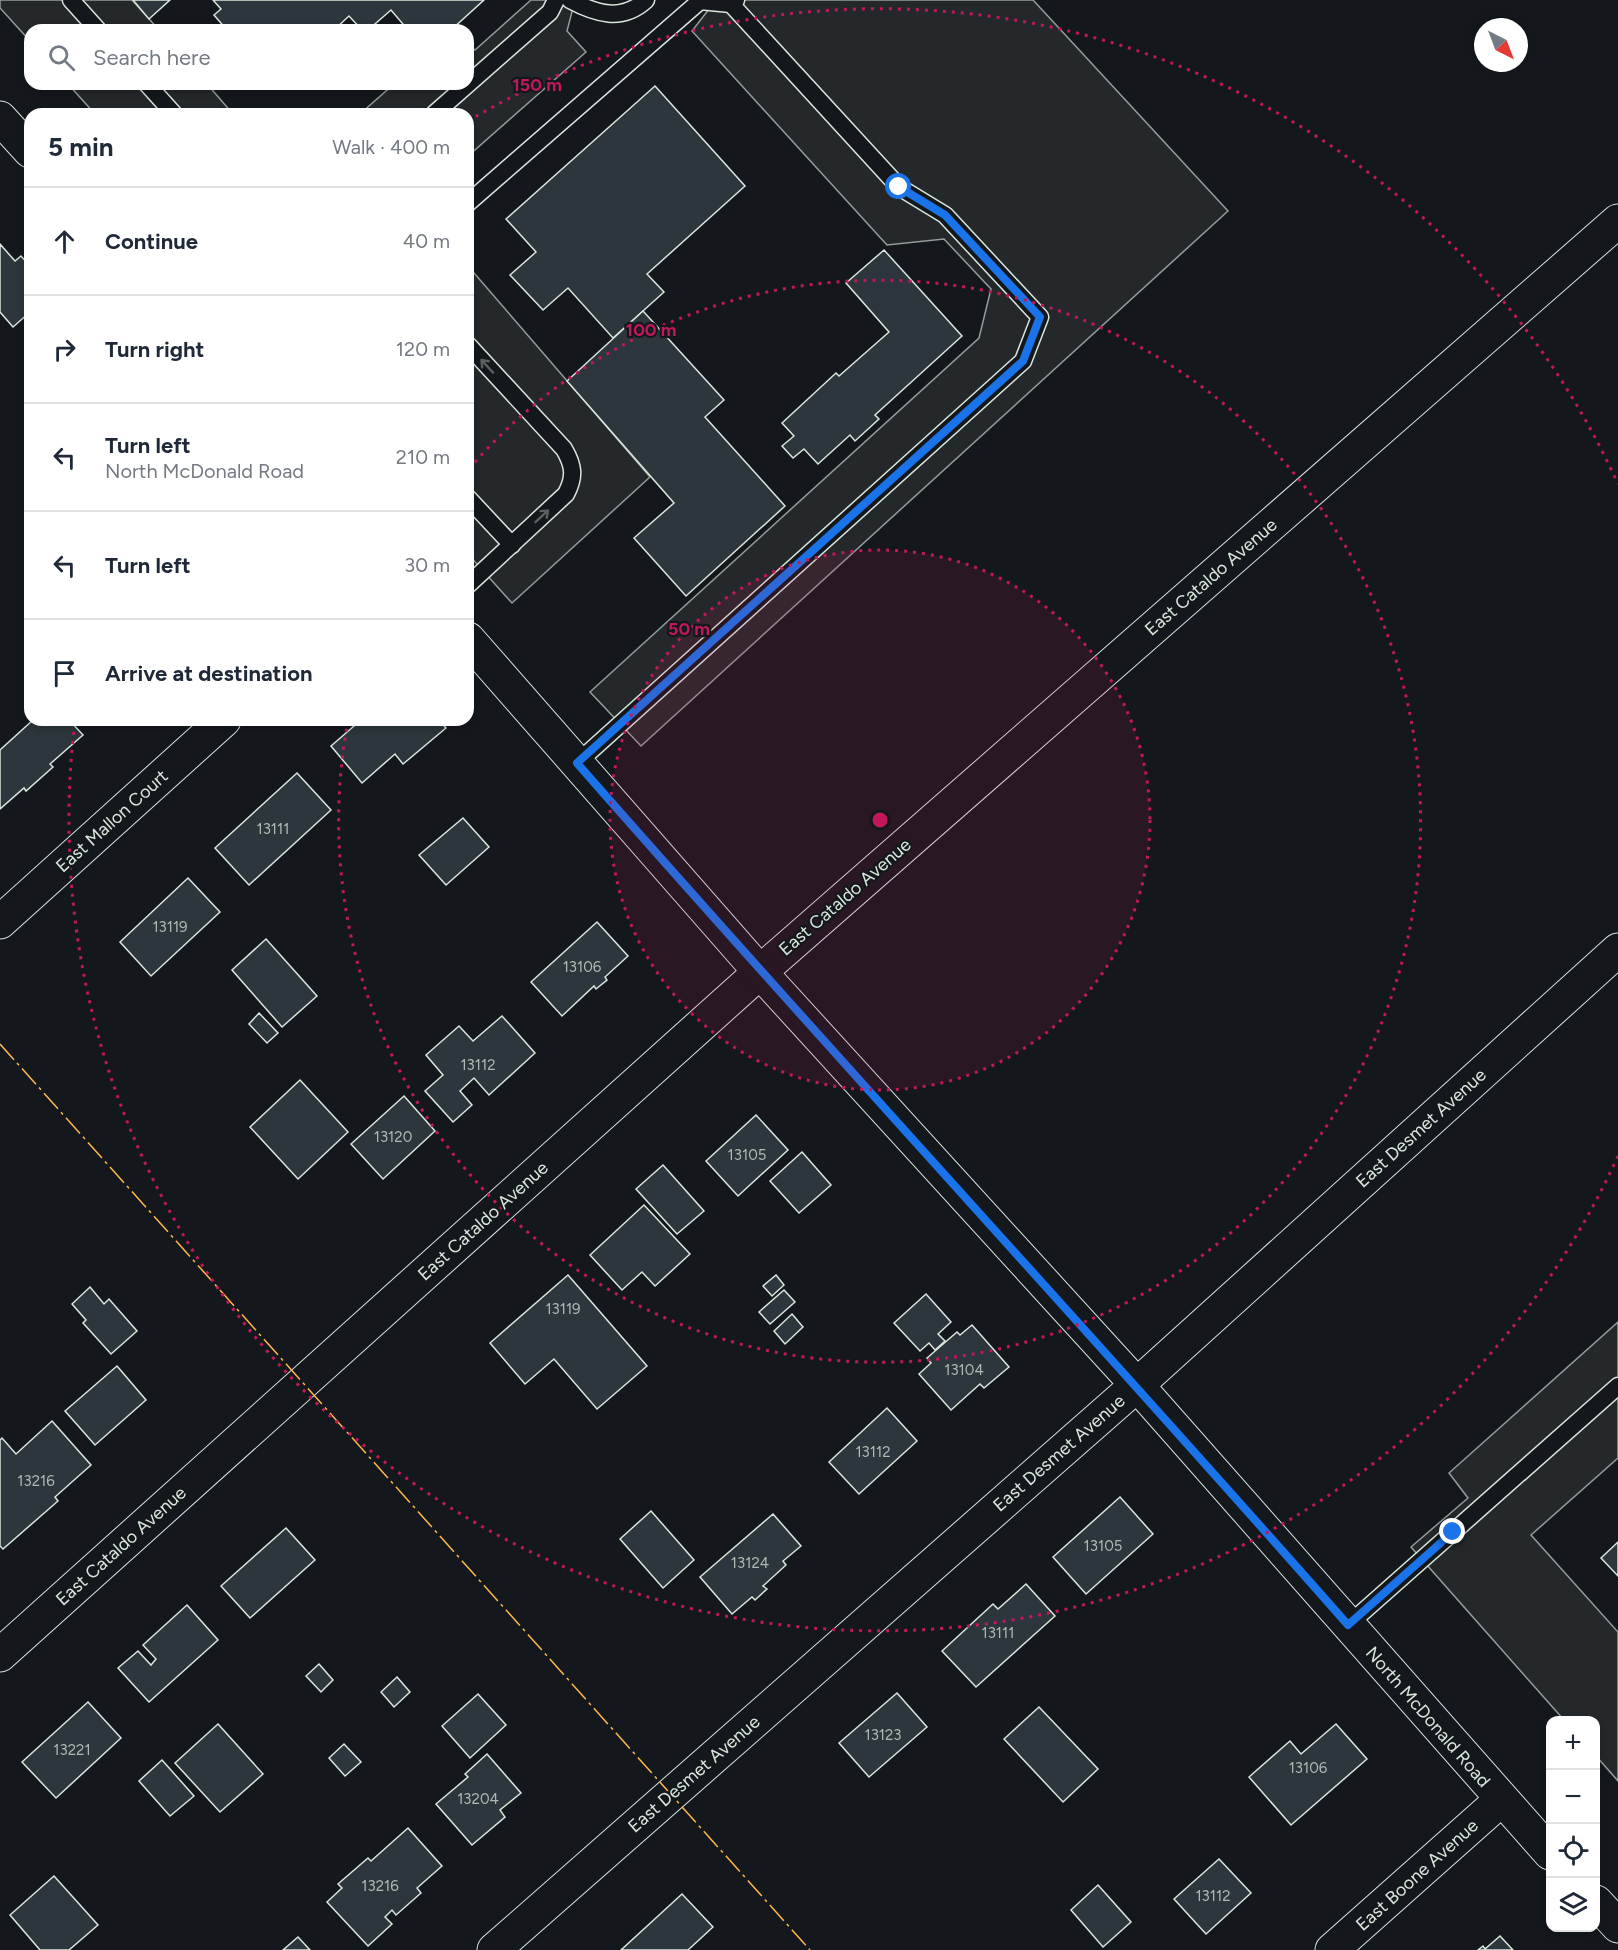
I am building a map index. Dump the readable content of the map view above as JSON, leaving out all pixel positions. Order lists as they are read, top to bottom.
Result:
{
  "streets": {
    "street": [
      "East Cataldo Avenue",
      "East Mallon Court",
      "East Desmet Avenue",
      "North McDonald Road",
      "East Boone Avenue"
    ]
  },
  "crossings": [
    ["East Cataldo Avenue", "North McDonald Road"],
    ["East Desmet Avenue", "North McDonald Road"],
    ["North McDonald Road", "East Boone Avenue"]
  ],
  "house_numbers": [
    "13111",
    "13119",
    "13106",
    "13112",
    "13120",
    "13105",
    "13119",
    "13104",
    "13112",
    "13216",
    "13105",
    "13124",
    "13111",
    "13123",
    "13221",
    "13106",
    "13204",
    "13216",
    "13112"
  ],
  "north": "bottom right",
  "page": {
    "search": "Search here",
    "heading": ["5 min", "Walk · 400 m"],
    "list": [
      ["Continue", "40 m"],
      ["Turn right", "120 m"],
      ["Turn left", "North McDonald Road", "210 m"],
      ["Turn left", "30 m"],
      "Arrive at destination"
    ],
    "map_buttons": ["+", "−"]
  },
  "rings": ["150 m", "100 m", "50 m"]
}
